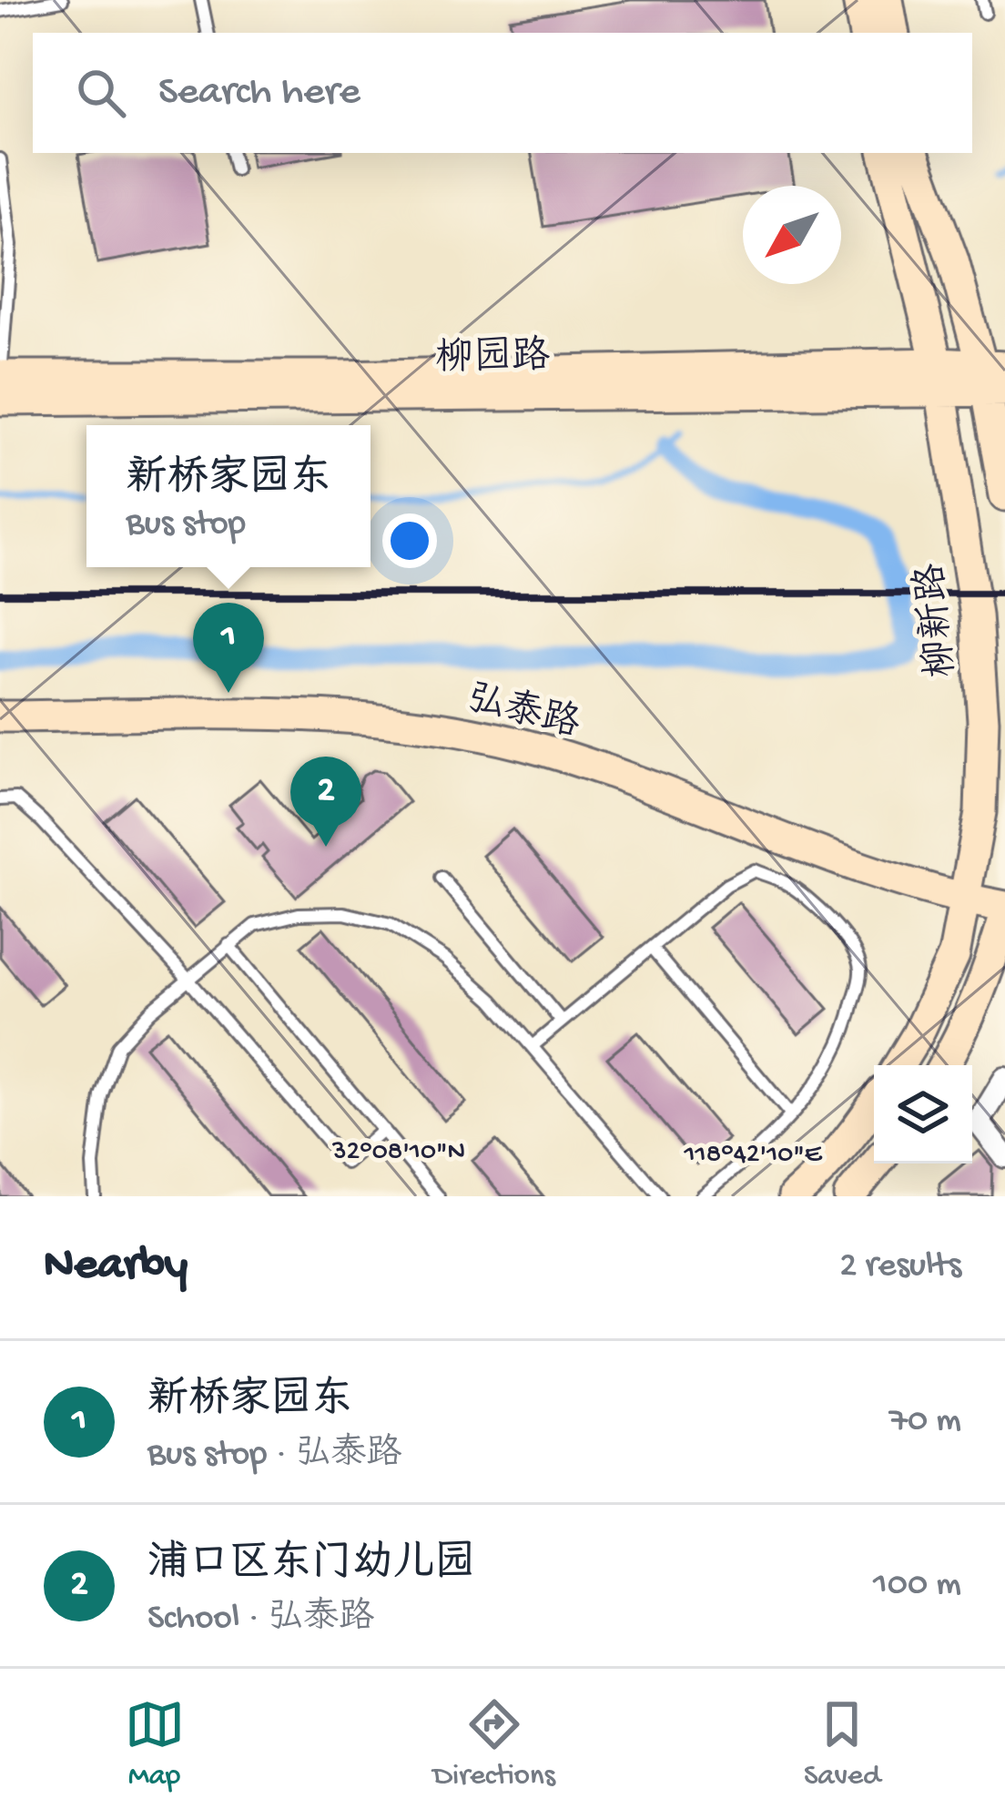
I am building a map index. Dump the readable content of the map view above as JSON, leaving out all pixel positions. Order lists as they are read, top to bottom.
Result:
{
  "streets": {
    "street": ["柳园路", "柳新路", "弘泰路"]
  },
  "crossings": [
    ["柳园路", "柳新路"],
    ["柳新路", "弘泰路"]
  ],
  "north": "bottom left",
  "page": {
    "search": "Search here",
    "popup": ["新桥家园东", "Bus stop"],
    "pins": ["1", "2"],
    "heading": ["Nearby", "2 results"],
    "list": [
      {
        "mark": "1",
        "name": "新桥家园东",
        "note": "Bus stop · 弘泰路",
        "value": "70 m"
      },
      {
        "mark": "2",
        "name": "浦口区东门幼儿园",
        "note": "School · 弘泰路",
        "value": "100 m"
      }
    ],
    "nav": ["Map", "Directions", "Saved"]
  },
  "coordinates": ["32°08'10\"N", "118°42'10\"E"]
}
